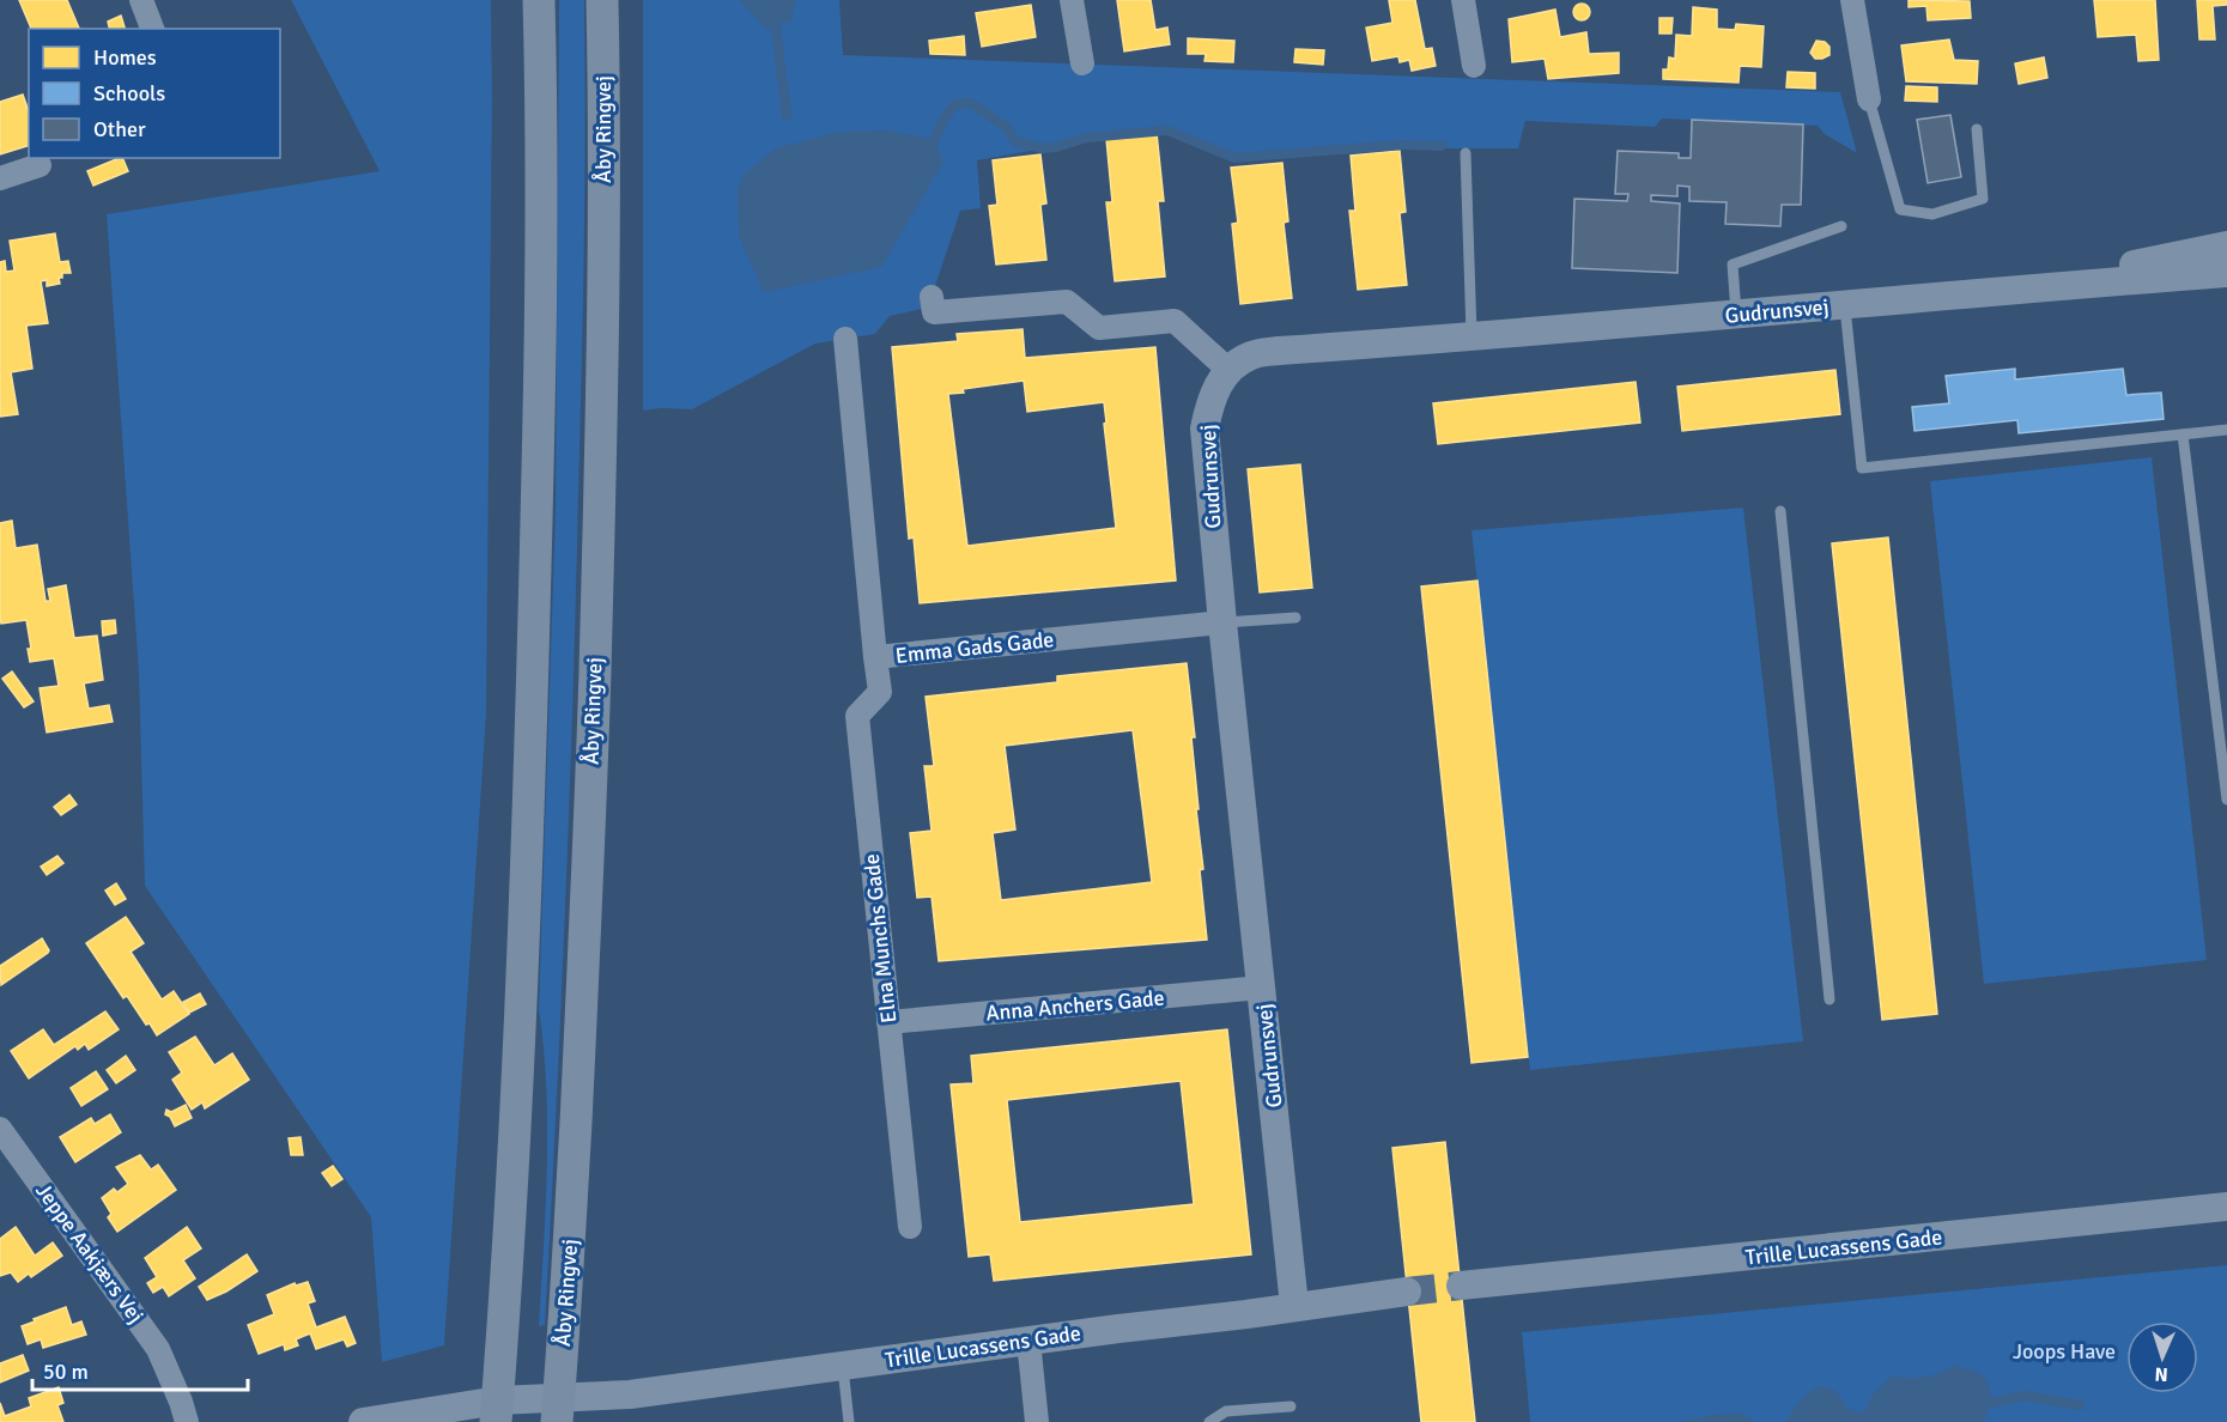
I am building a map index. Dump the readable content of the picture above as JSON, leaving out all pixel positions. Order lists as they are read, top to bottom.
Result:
{
  "streets": {
    "main road": ["Åby Ringvej"],
    "street": [
      "Gudrunsvej",
      "Emma Gads Gade",
      "Elna Munchs Gade",
      "Anna Anchers Gade",
      "Trille Lucassens Gade",
      "Jeppe Aakjærs Vej"
    ]
  },
  "crossings": [
    ["Åby Ringvej", "Trille Lucassens Gade"],
    ["Gudrunsvej", "Emma Gads Gade"],
    ["Gudrunsvej", "Anna Anchers Gade"],
    ["Gudrunsvej", "Trille Lucassens Gade"],
    ["Emma Gads Gade", "Elna Munchs Gade"],
    ["Elna Munchs Gade", "Anna Anchers Gade"]
  ],
  "parks": ["Joops Have"],
  "legend": ["Homes", "Schools", "Other"],
  "scale_bar": "50 m",
  "north": "bottom"
}
